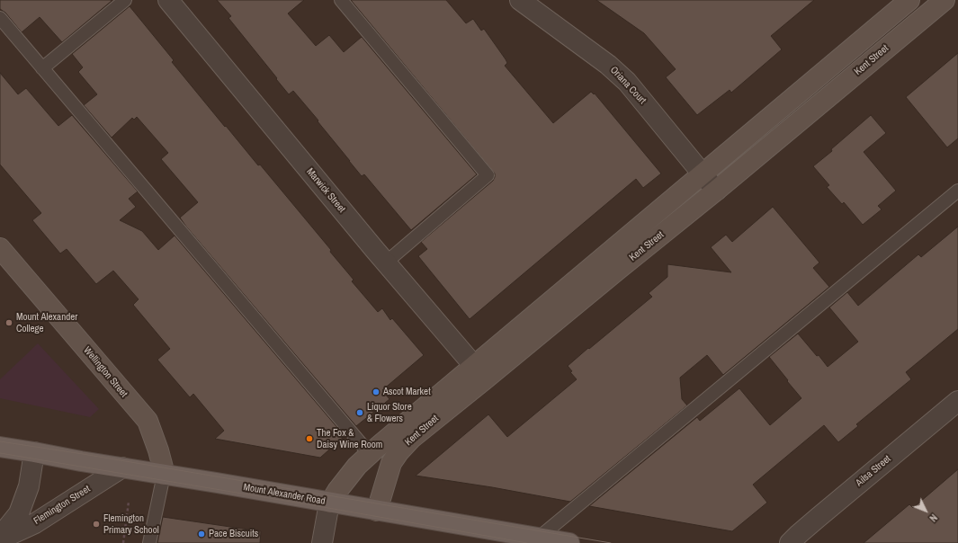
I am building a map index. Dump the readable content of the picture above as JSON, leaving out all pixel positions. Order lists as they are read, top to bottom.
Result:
{
  "streets": {
    "main road": ["Mount Alexander Road"],
    "street": [
      "Kent Street",
      "Oriana Court",
      "Marwick Street",
      "Wellington Street",
      "Ailsa Street",
      "Flemington Street"
    ]
  },
  "crossings": [
    ["Kent Street", "Oriana Court"],
    ["Kent Street", "Marwick Street"],
    ["Kent Street", "Mount Alexander Road"],
    ["Wellington Street", "Mount Alexander Road"],
    ["Mount Alexander Road", "Flemington Street"]
  ],
  "places": [
    "Mount Alexander College",
    "Ascot Market",
    "Liquor Store & Flowers",
    "The Fox & Daisy Wine Room",
    "Flemington Primary School",
    "Pace Biscuits"
  ],
  "north": "bottom right"
}
